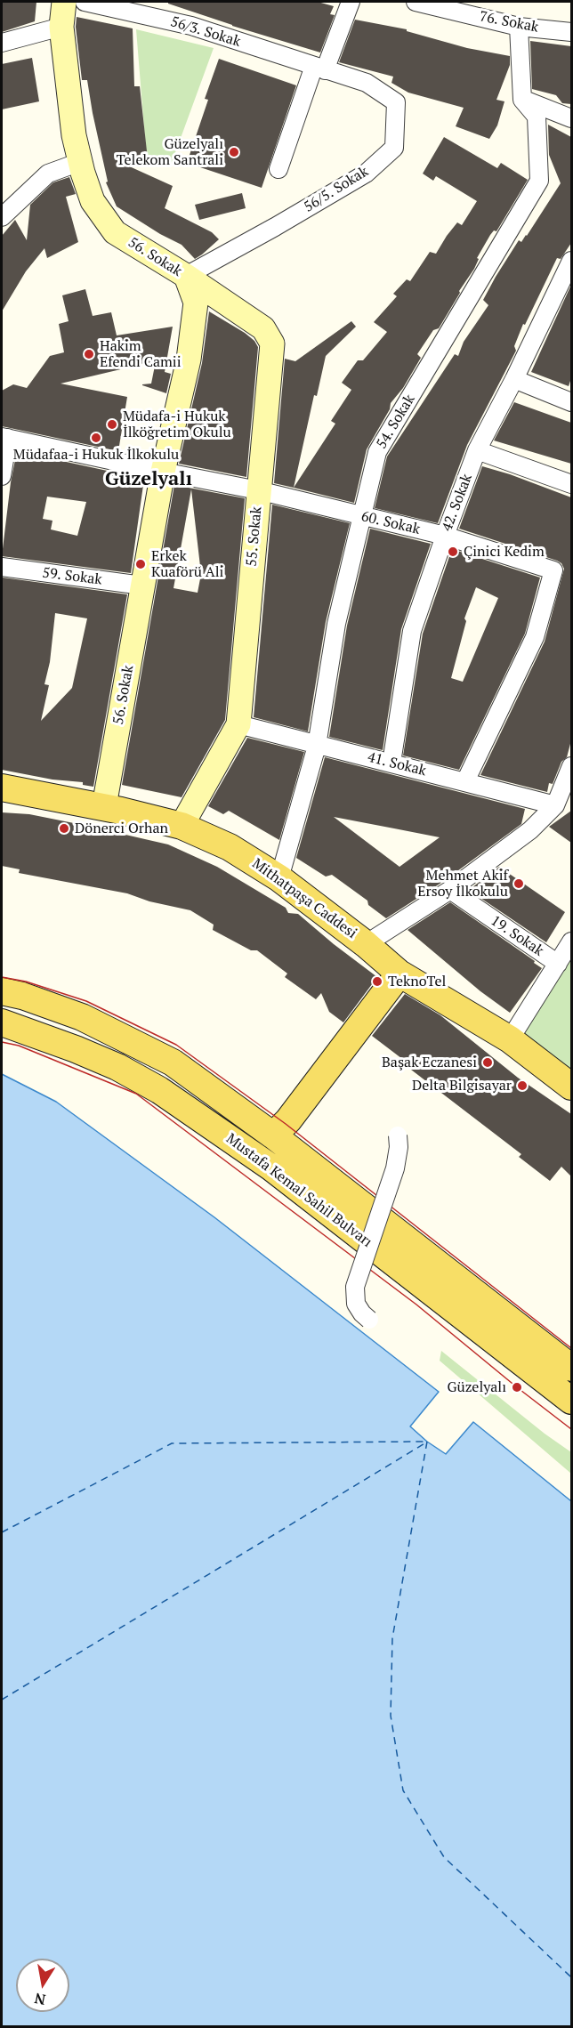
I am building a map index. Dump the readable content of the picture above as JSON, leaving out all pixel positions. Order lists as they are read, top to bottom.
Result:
{
  "streets": {
    "main road": ["Mithatpaşa Caddesi", "Mustafa Kemal Sahil Bulvarı"],
    "street": [
      "76. Sokak",
      "56/3. Sokak",
      "56/5. Sokak",
      "56. Sokak",
      "54. Sokak",
      "42. Sokak",
      "60. Sokak",
      "55. Sokak",
      "59. Sokak",
      "41. Sokak",
      "19. Sokak"
    ]
  },
  "crossings": [
    ["56/3. Sokak", "56/5. Sokak"],
    ["56/5. Sokak", "56. Sokak"],
    ["56/5. Sokak", "55. Sokak"],
    ["56. Sokak", "60. Sokak"],
    ["56. Sokak", "55. Sokak"],
    ["56. Sokak", "59. Sokak"],
    ["56. Sokak", "Mithatpaşa Caddesi"],
    ["54. Sokak", "60. Sokak"],
    ["54. Sokak", "41. Sokak"],
    ["54. Sokak", "Mithatpaşa Caddesi"],
    ["42. Sokak", "60. Sokak"],
    ["42. Sokak", "41. Sokak"],
    ["60. Sokak", "55. Sokak"],
    ["60. Sokak", "41. Sokak"],
    ["55. Sokak", "41. Sokak"],
    ["55. Sokak", "Mithatpaşa Caddesi"]
  ],
  "districts": ["Güzelyalı"],
  "places": [
    "Güzelyalı Telekom Santrali",
    "Hakim Efendi Camii",
    "Müdafa-i Hukuk İlköğretim Okulu",
    "Müdafaa-i Hukuk İlkokulu",
    "Çinici Kedim",
    "Erkek Kuaförü Ali",
    "Dönerci Orhan",
    "Mehmet Akif Ersoy İlkokulu",
    "TeknoTel",
    "Başak Eczanesi",
    "Delta Bilgisayar",
    "Güzelyalı"
  ],
  "north": "bottom"
}
